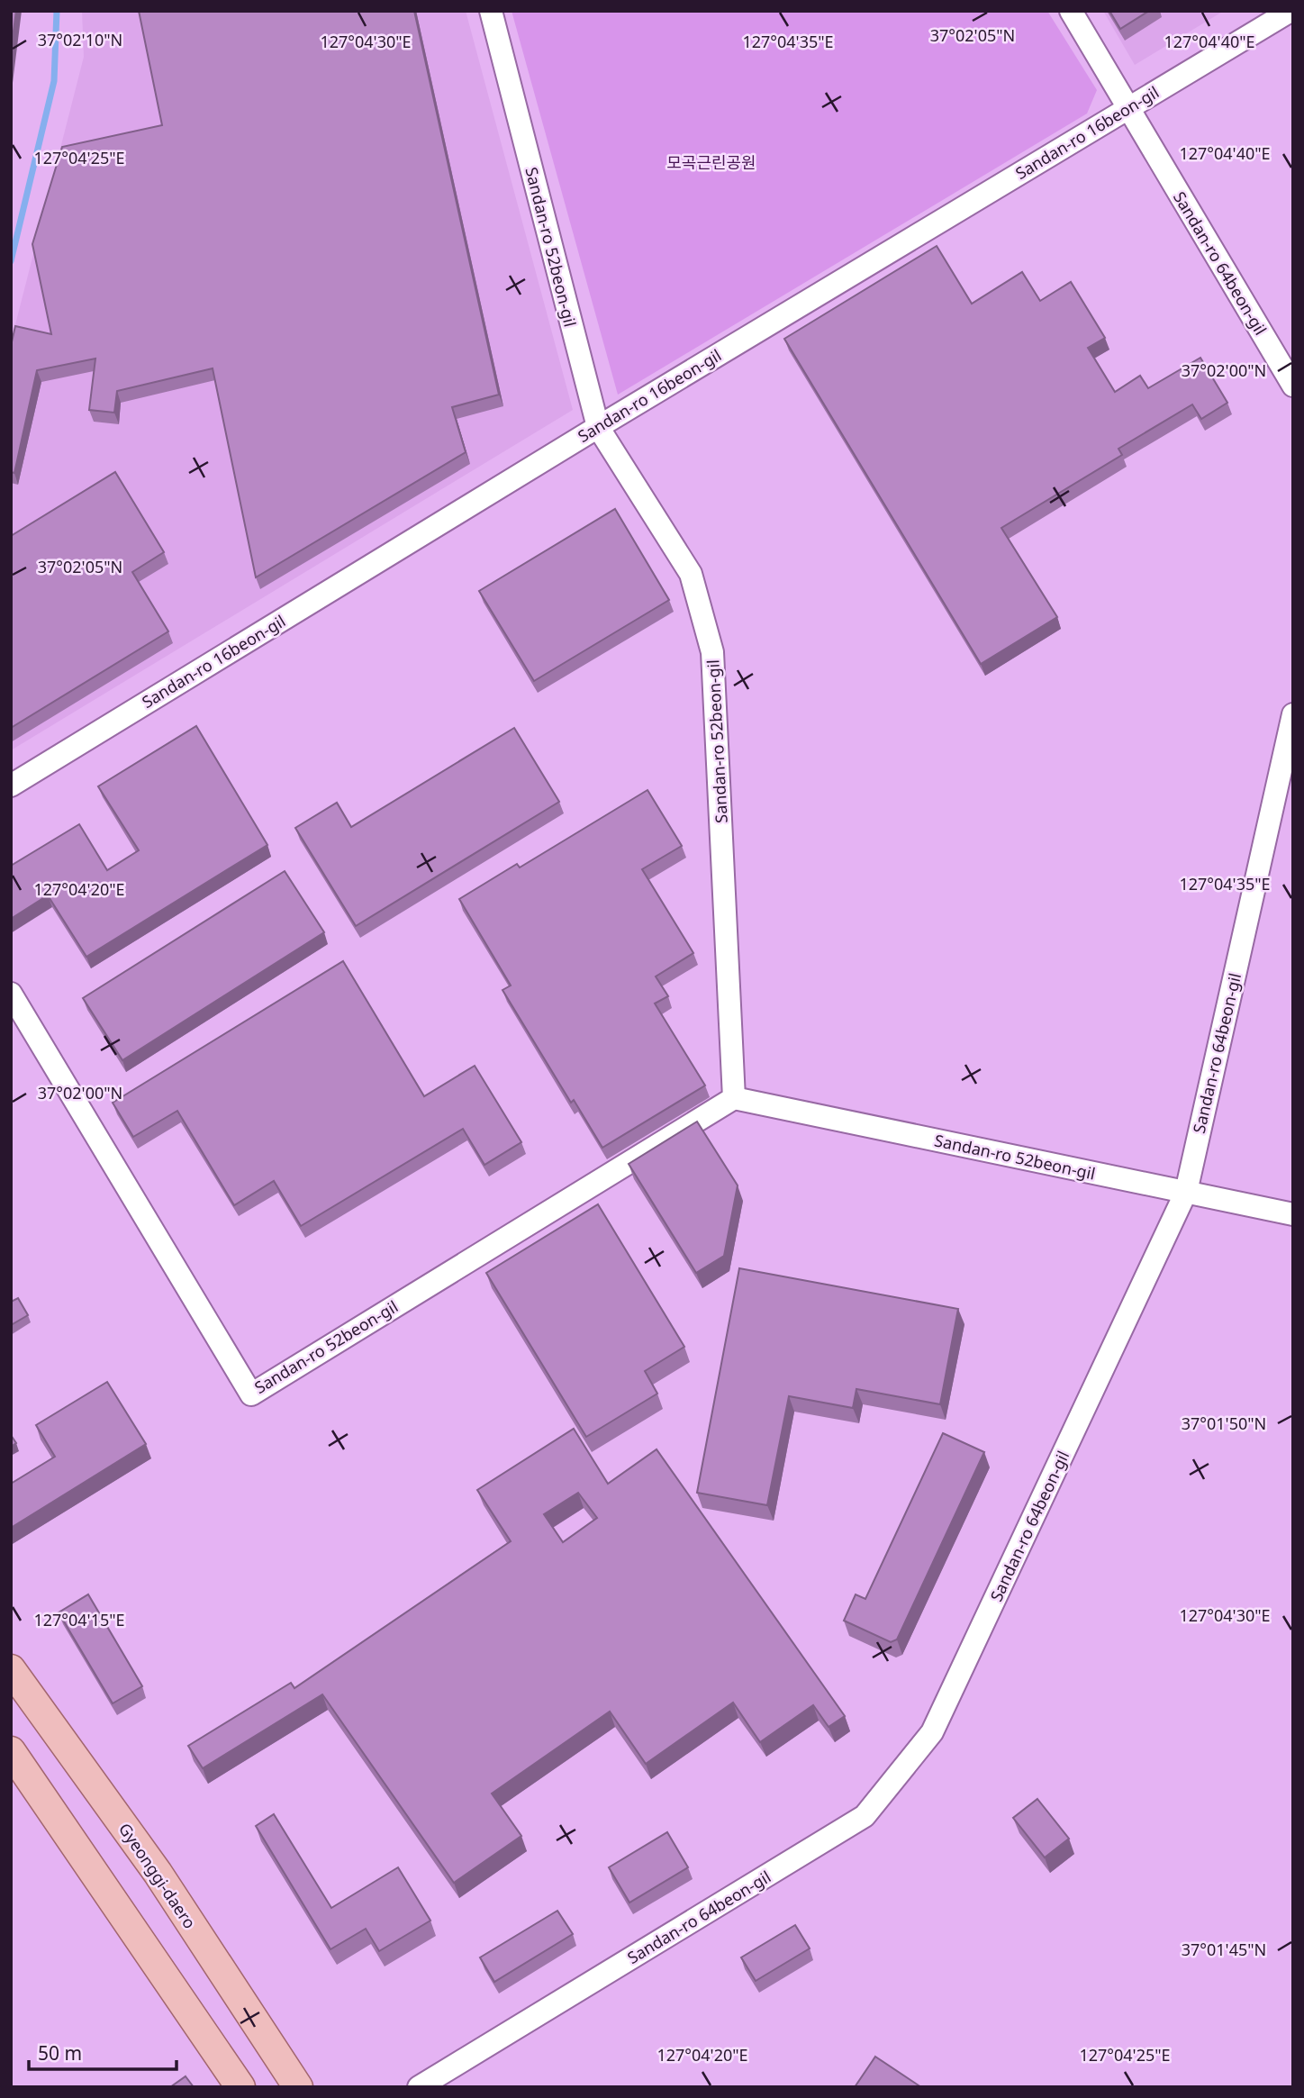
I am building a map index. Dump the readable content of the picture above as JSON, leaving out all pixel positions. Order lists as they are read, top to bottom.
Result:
{
  "streets": {
    "main road": ["Gyeonggi-daero"],
    "street": ["Sandan-ro 16beon-gil", "Sandan-ro 52beon-gil", "Sandan-ro 64beon-gil"]
  },
  "crossings": [
    ["Sandan-ro 16beon-gil", "Sandan-ro 52beon-gil"],
    ["Sandan-ro 16beon-gil", "Sandan-ro 64beon-gil"],
    ["Sandan-ro 52beon-gil", "Sandan-ro 64beon-gil"]
  ],
  "parks": ["모곡근린공원"],
  "scale_bar": "50 m",
  "coordinates": [
    "37°02'05\"N",
    "37°02'10\"N",
    "127°04'30\"E",
    "127°04'35\"E",
    "127°04'40\"E",
    "127°04'25\"E",
    "37°02'00\"N",
    "127°04'20\"E",
    "37°01'50\"N",
    "127°04'15\"E",
    "37°01'45\"N"
  ]
}
